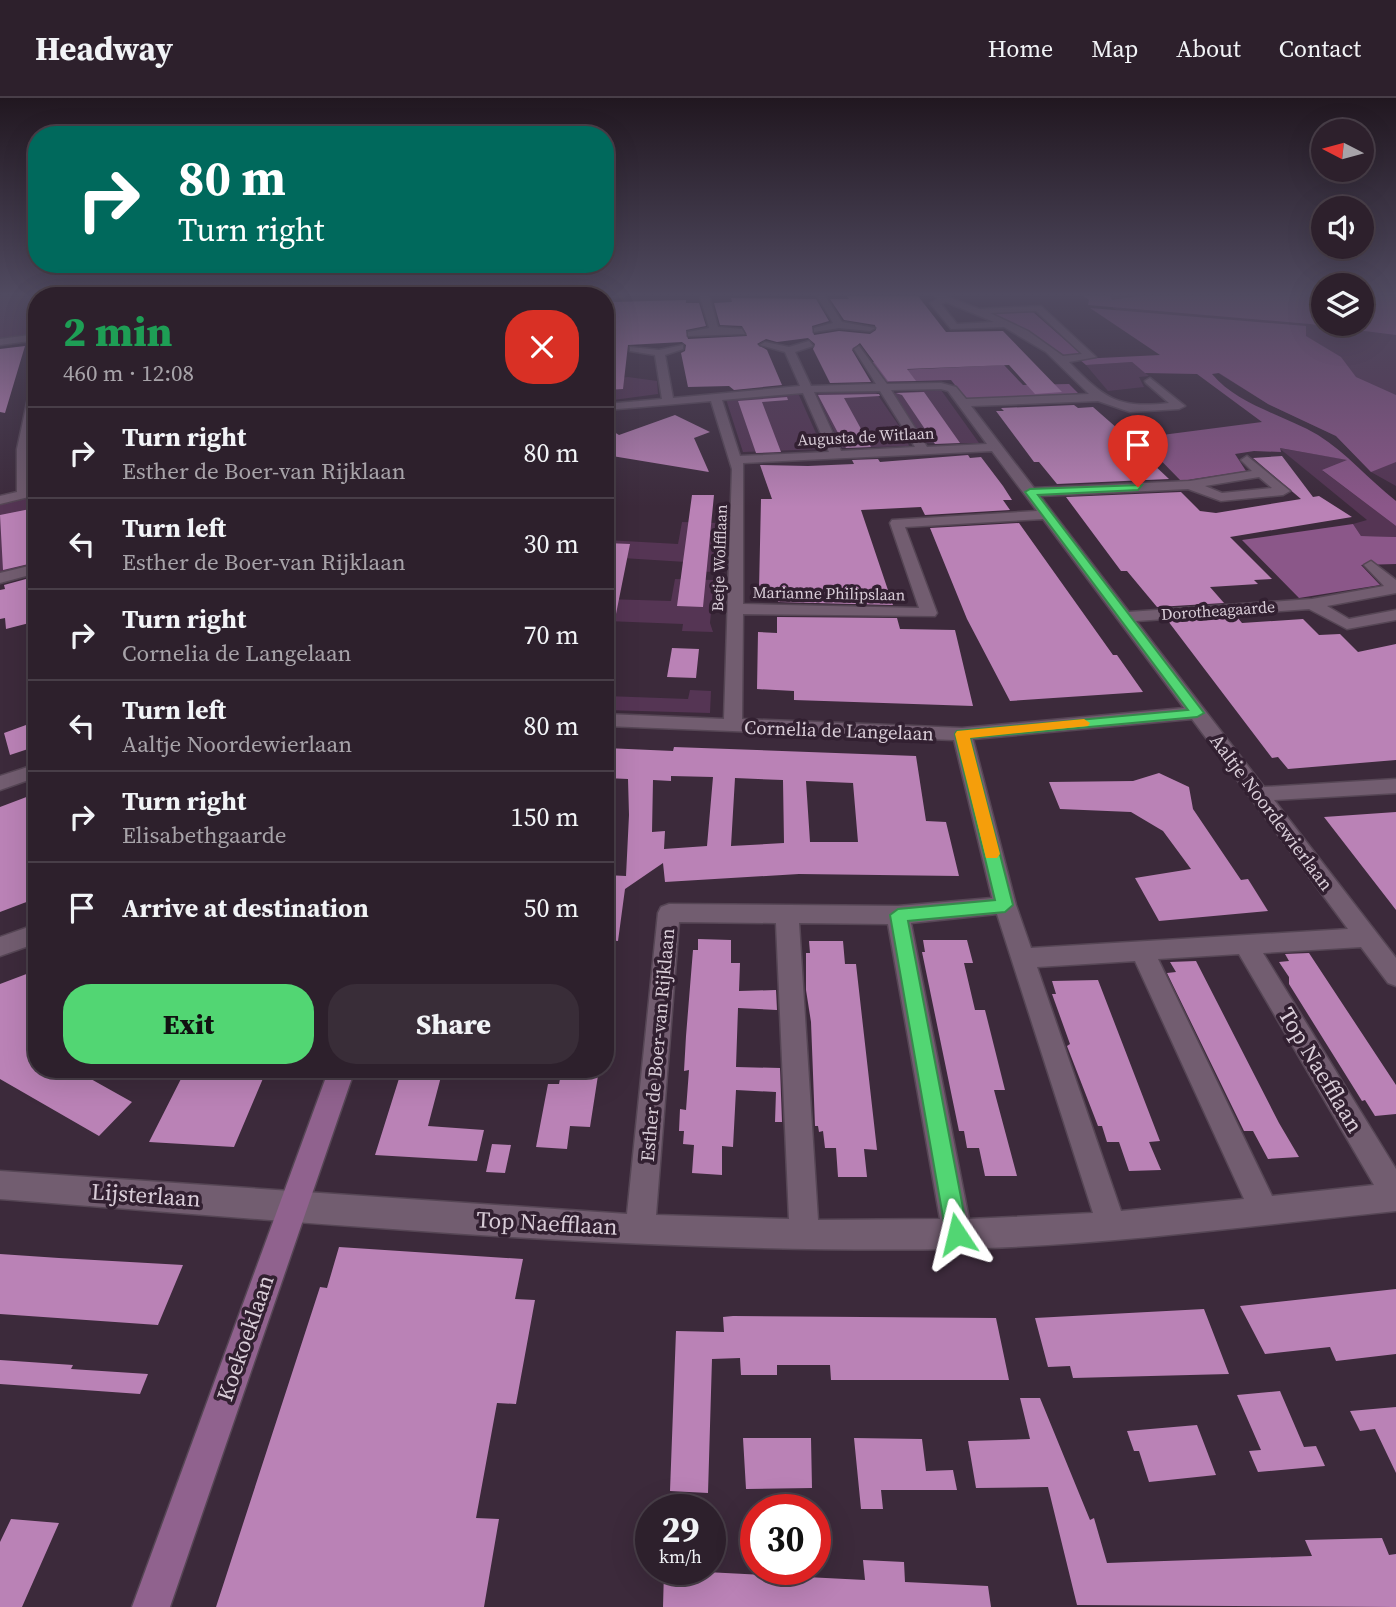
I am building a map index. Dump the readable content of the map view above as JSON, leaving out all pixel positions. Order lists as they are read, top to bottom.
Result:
{
  "streets": {
    "street": [
      "Augusta de Witlaan",
      "Betje Wolfflaan",
      "Marianne Philipslaan",
      "Dorotheagaarde",
      "Cornelia de Langelaan",
      "Aaltje Noordewierlaan",
      "Esther de Boer-van Rijklaan",
      "Top Naefflaan",
      "Lijsterlaan",
      "Koekoeklaan"
    ]
  },
  "crossings": [
    ["Augusta de Witlaan", "Betje Wolfflaan"],
    ["Augusta de Witlaan", "Aaltje Noordewierlaan"],
    ["Betje Wolfflaan", "Marianne Philipslaan"],
    ["Betje Wolfflaan", "Cornelia de Langelaan"],
    ["Marianne Philipslaan", "Aaltje Noordewierlaan"],
    ["Dorotheagaarde", "Aaltje Noordewierlaan"],
    ["Cornelia de Langelaan", "Aaltje Noordewierlaan"],
    ["Esther de Boer-van Rijklaan", "Top Naefflaan"],
    ["Top Naefflaan", "Lijsterlaan"],
    ["Top Naefflaan", "Koekoeklaan"],
    ["Lijsterlaan", "Koekoeklaan"]
  ],
  "north": "left",
  "page": {
    "header": "Headway",
    "nav": [
      "Home",
      "Map",
      "About",
      "Contact"
    ],
    "turn": ["80 m", "Turn right"],
    "heading": ["2 min", "460 m · 12:08"],
    "list": [
      {
        "name": "Turn right",
        "note": "Esther de Boer-van Rijklaan",
        "value": "80 m"
      },
      {
        "name": "Turn left",
        "note": "Esther de Boer-van Rijklaan",
        "value": "30 m"
      },
      {
        "name": "Turn right",
        "note": "Cornelia de Langelaan",
        "value": "70 m"
      },
      {
        "name": "Turn left",
        "note": "Aaltje Noordewierlaan",
        "value": "80 m"
      },
      {
        "name": "Turn right",
        "note": "Elisabethgaarde",
        "value": "150 m"
      },
      {
        "name": "Arrive at destination",
        "value": "50 m"
      }
    ],
    "buttons": ["Exit", "Share"],
    "speed": "29 km/h",
    "limit": "30"
  }
}
